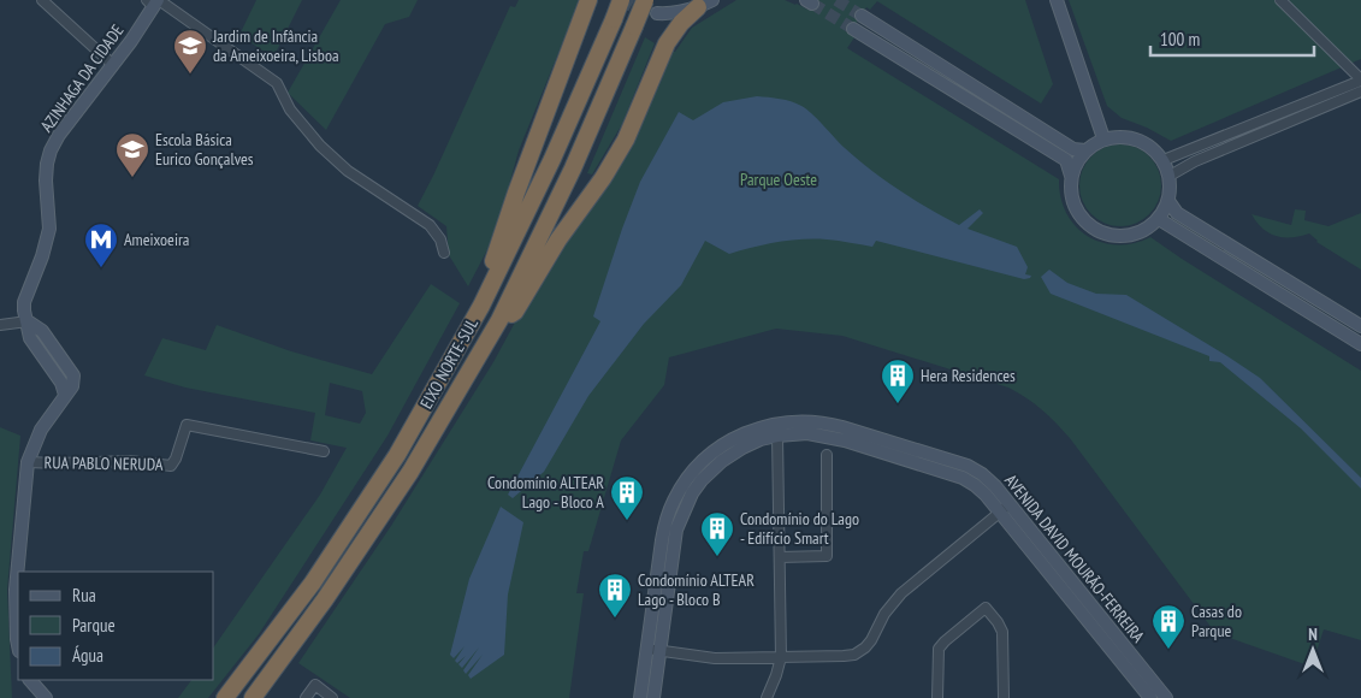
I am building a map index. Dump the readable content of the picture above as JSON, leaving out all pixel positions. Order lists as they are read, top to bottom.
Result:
{
  "streets": {
    "highway": ["EIXO NORTE-SUL"],
    "street": ["AZINHAGA DA CIDADE", "RUA PABLO NERUDA", "AVENIDA DAVID MOURÃO-FERREIRA"]
  },
  "crossings": [
    ["AZINHAGA DA CIDADE", "RUA PABLO NERUDA"]
  ],
  "parks": ["Parque Oeste"],
  "places": {
    "school or university": ["Jardim de Infância da Ameixoeira, Lisboa", "Escola Básica Eurico Gonçalves"],
    "metro station": ["Ameixoeira"],
    "building": [
      "Hera Residences",
      "Condomínio ALTEAR Lago - Bloco A",
      "Condomínio do Lago - Edifício Smart",
      "Condomínio ALTEAR Lago - Bloco B",
      "Casas do Parque"
    ]
  },
  "legend": ["Rua", "Parque", "Água"],
  "scale_bar": "100 m",
  "north": "top"
}
